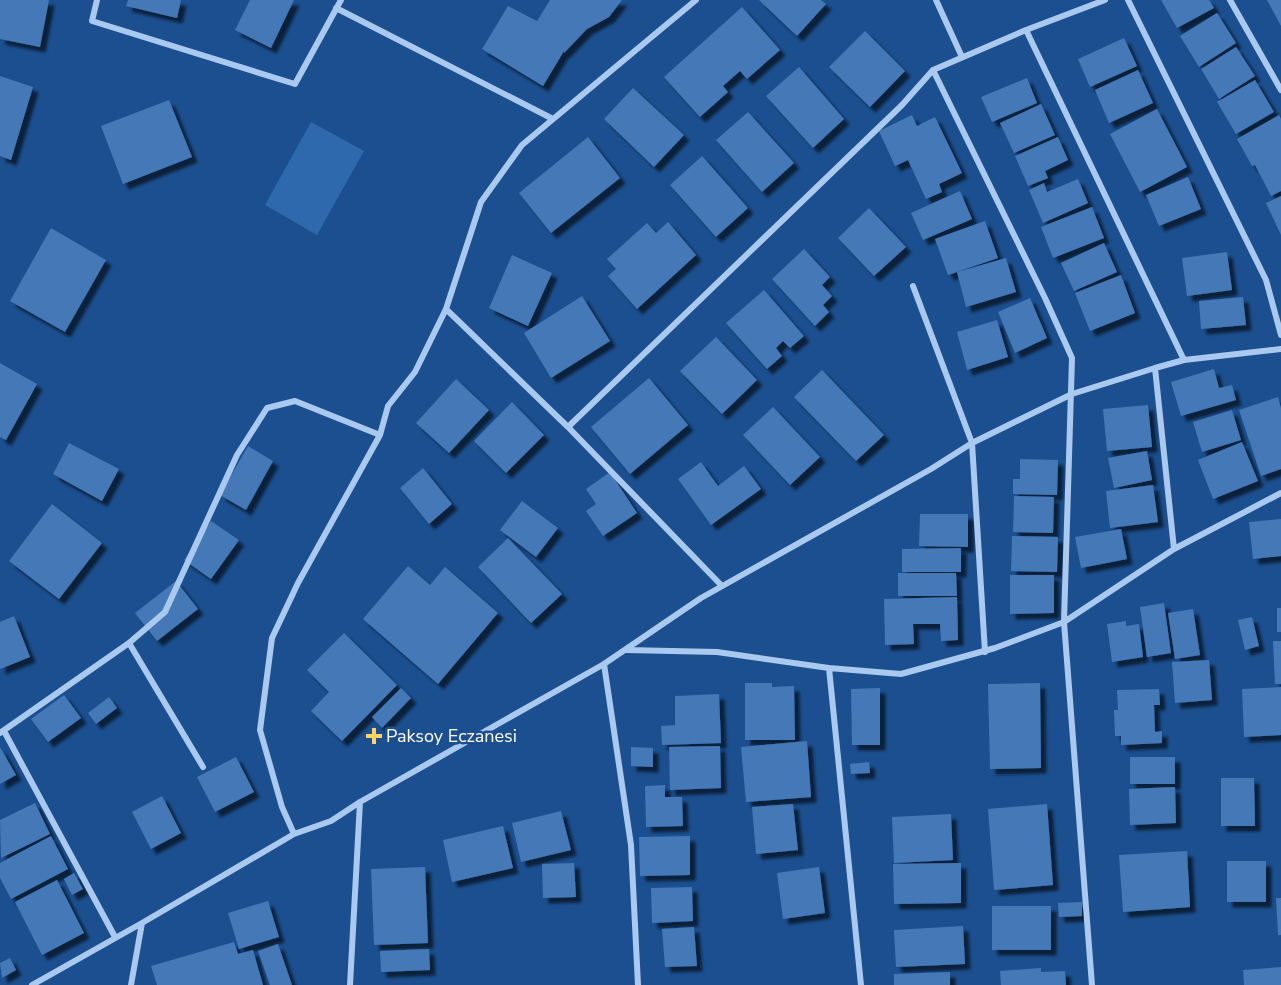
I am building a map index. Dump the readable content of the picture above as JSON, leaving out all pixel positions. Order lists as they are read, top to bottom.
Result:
{
  "places": {
    "health": ["Paksoy Eczanesi"]
  }
}
